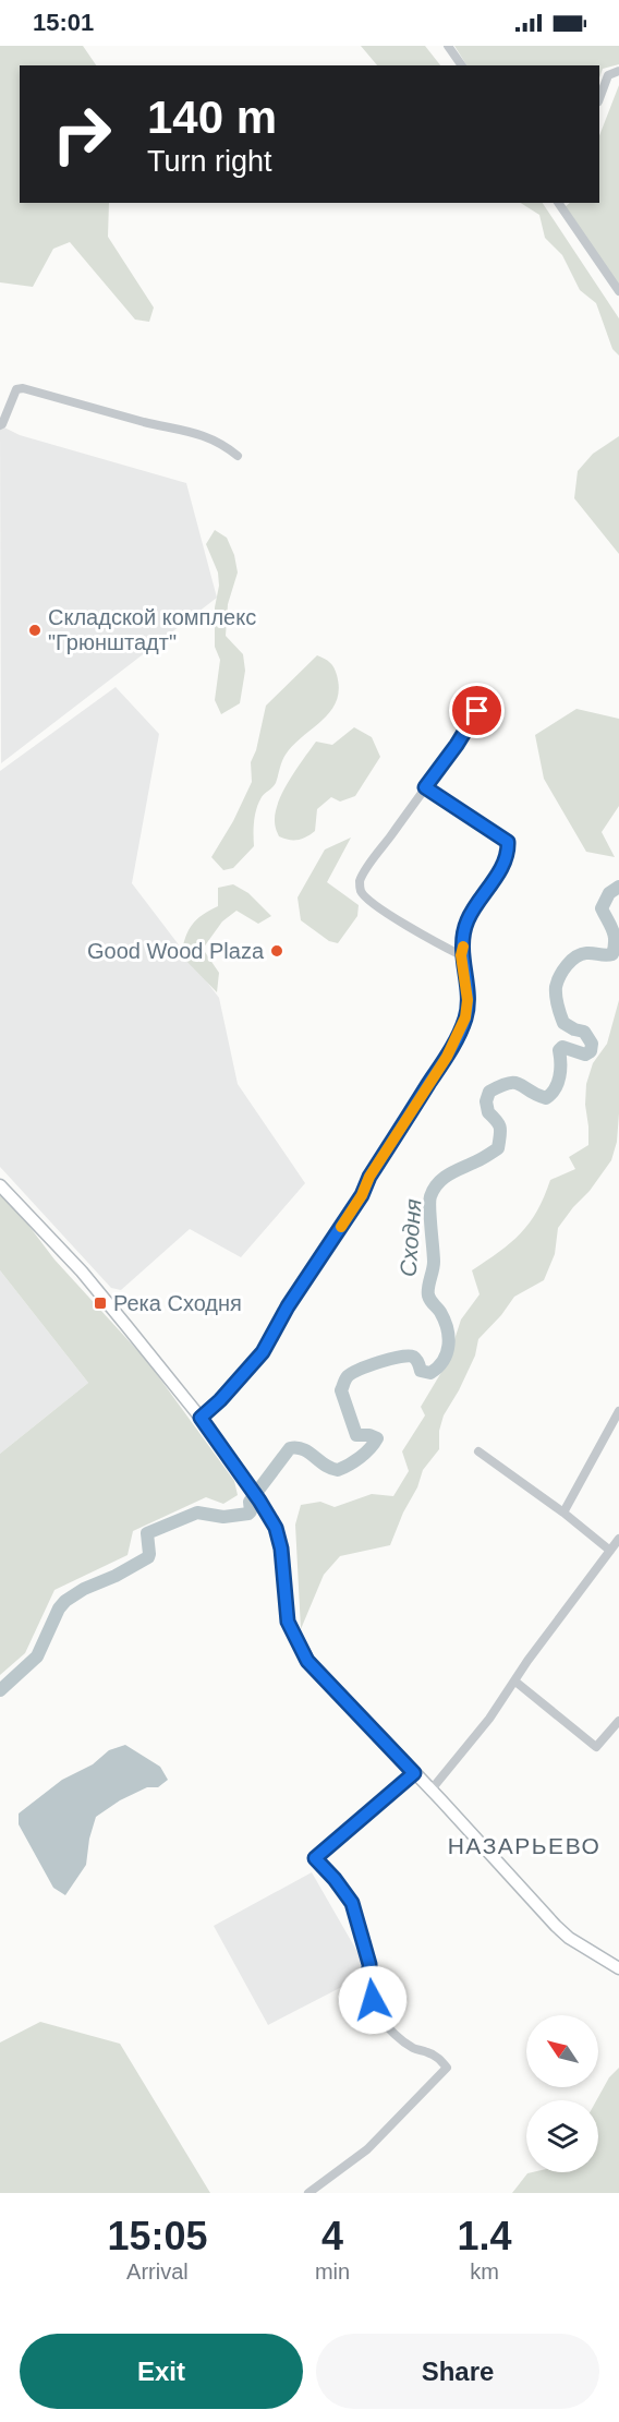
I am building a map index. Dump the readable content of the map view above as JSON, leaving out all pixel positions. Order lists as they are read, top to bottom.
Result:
{
  "districts": ["НАЗАРЬЕВО"],
  "water": ["Сходня"],
  "places": {
    "other": ["Складской комплекс \"Грюнштадт\"", "Good Wood Plaza"],
    "transit": ["Река Сходня"]
  },
  "north": "top left",
  "page": {
    "status": "15:01",
    "turn": ["140 m", "Turn right"],
    "eta": [
      "15:05",
      "Arrival",
      "4",
      "min",
      "1.4",
      "km"
    ],
    "buttons": ["Exit", "Share"]
  }
}
